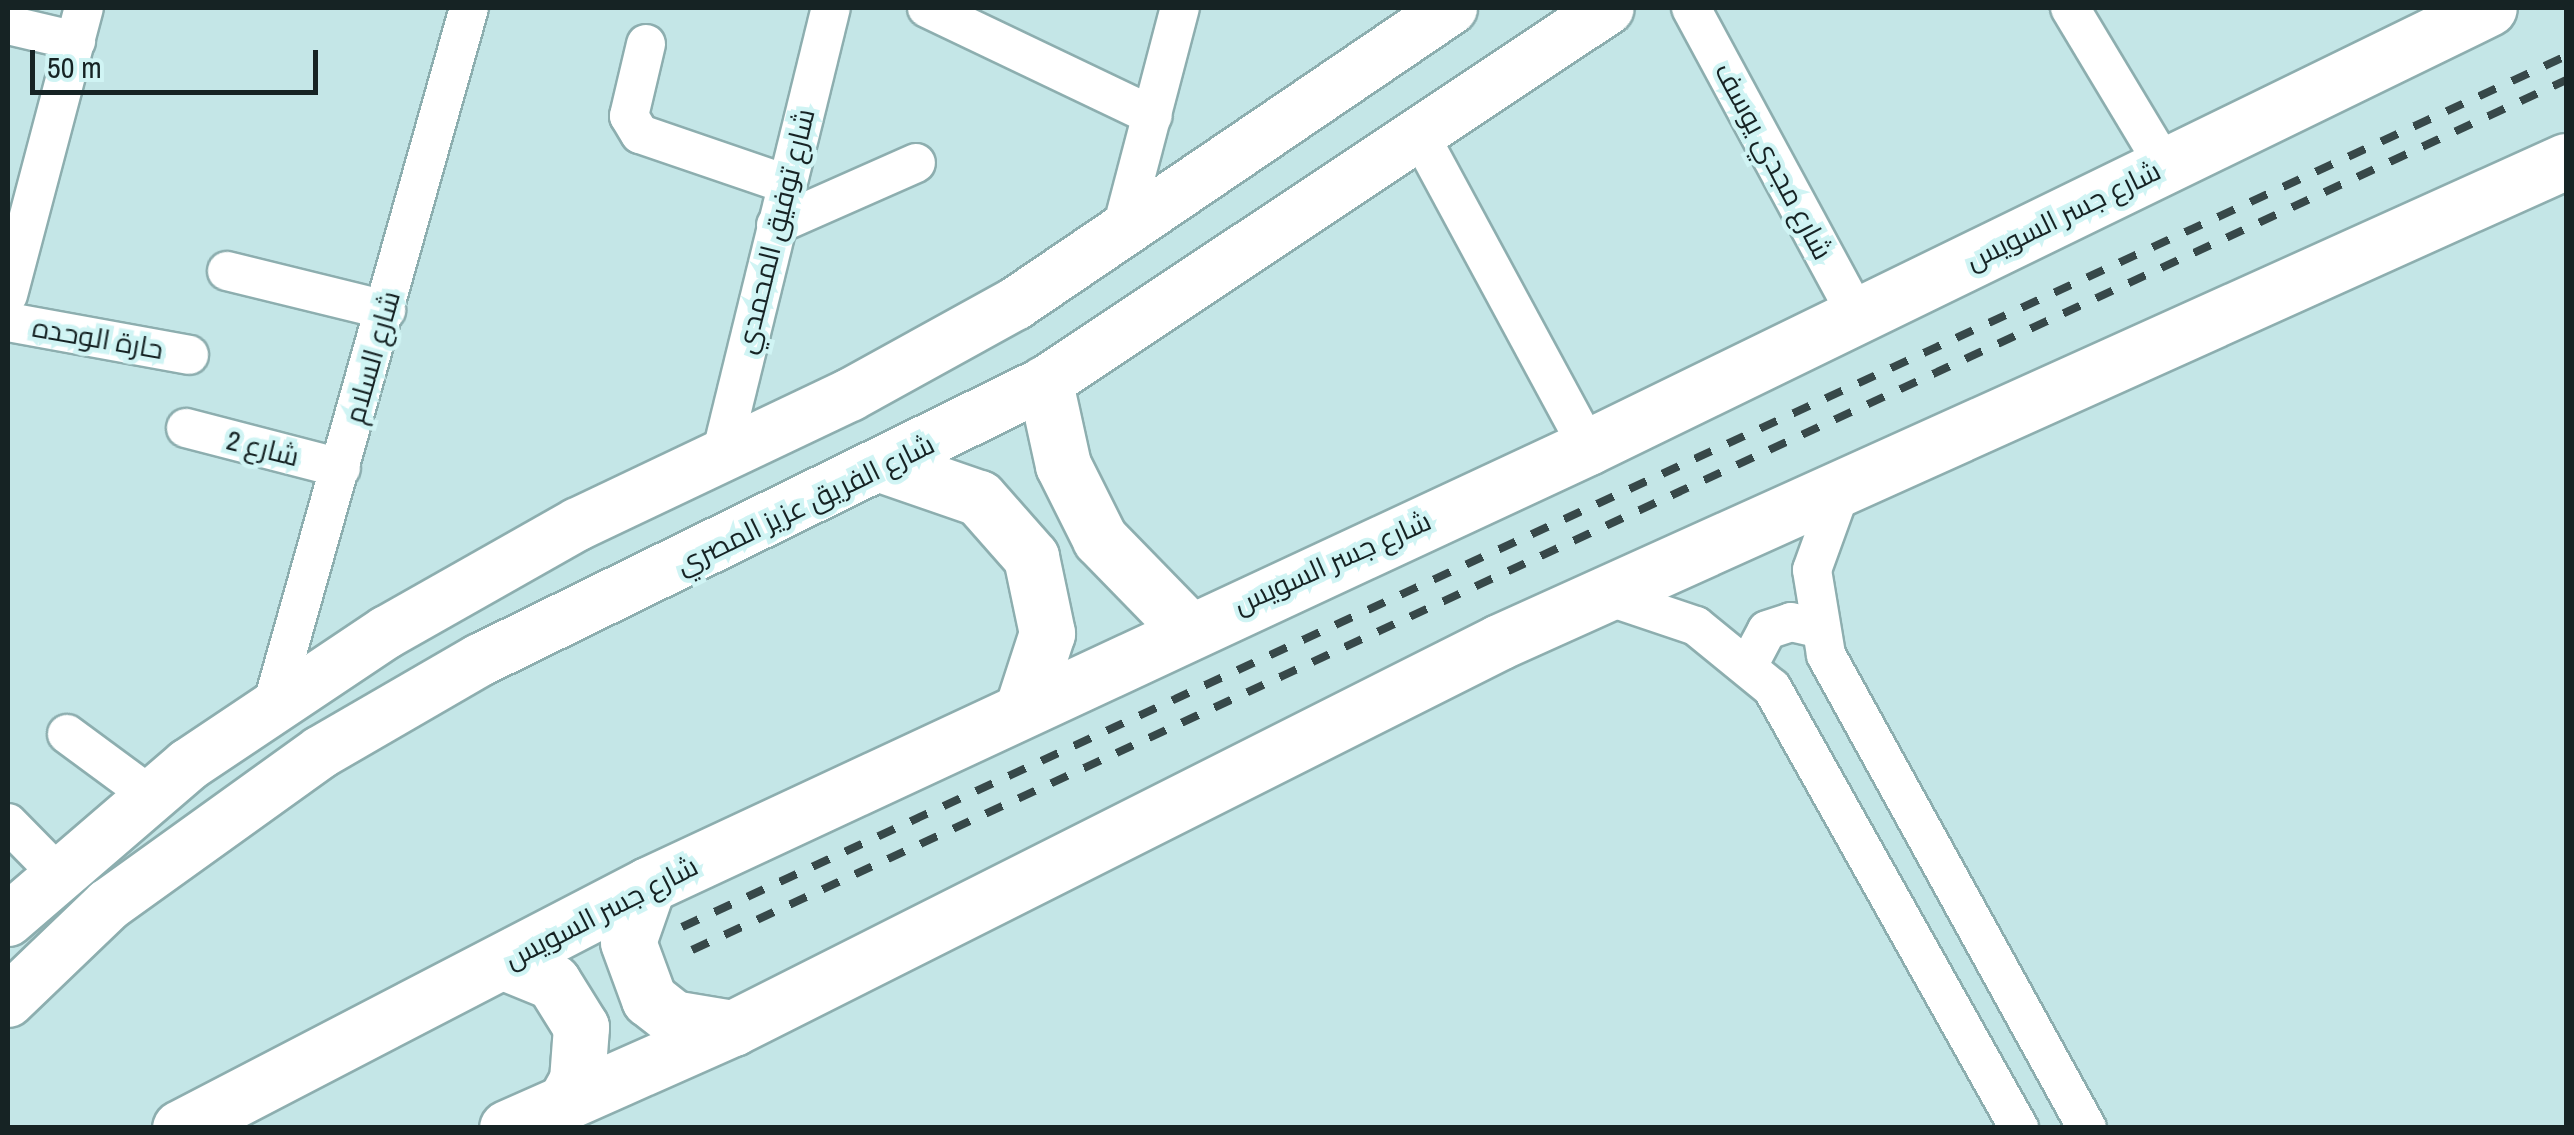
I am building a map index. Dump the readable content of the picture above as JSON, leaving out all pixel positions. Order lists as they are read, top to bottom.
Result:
{
  "streets": {
    "main road": ["شارع جسر السويس"],
    "street": [
      "شارع مجدي يوسف",
      "شارع توفيق المحمدي",
      "حارة الوحده",
      "شارع السلام",
      "شارع 2",
      "شارع الفريق عزيز المصري"
    ]
  },
  "crossings": [
    ["شارع مجدي يوسف", "شارع جسر السويس"],
    ["شارع السلام", "شارع 2"]
  ],
  "scale_bar": "50 m"
}
